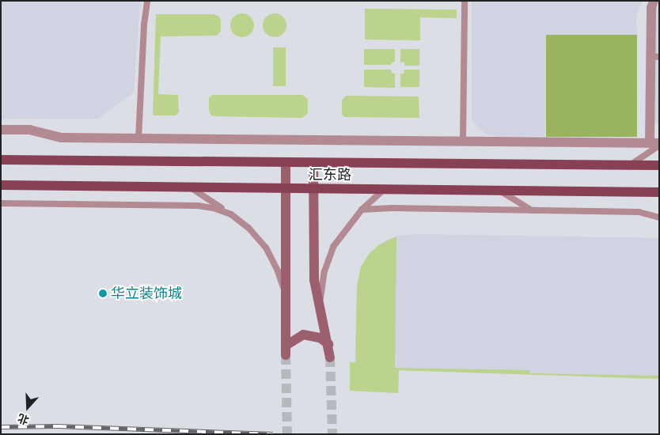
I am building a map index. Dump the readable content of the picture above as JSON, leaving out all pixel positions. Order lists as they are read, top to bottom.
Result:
{
  "streets": {
    "main road": ["汇东路"]
  },
  "places": ["华立装饰城"],
  "north": "bottom"
}
